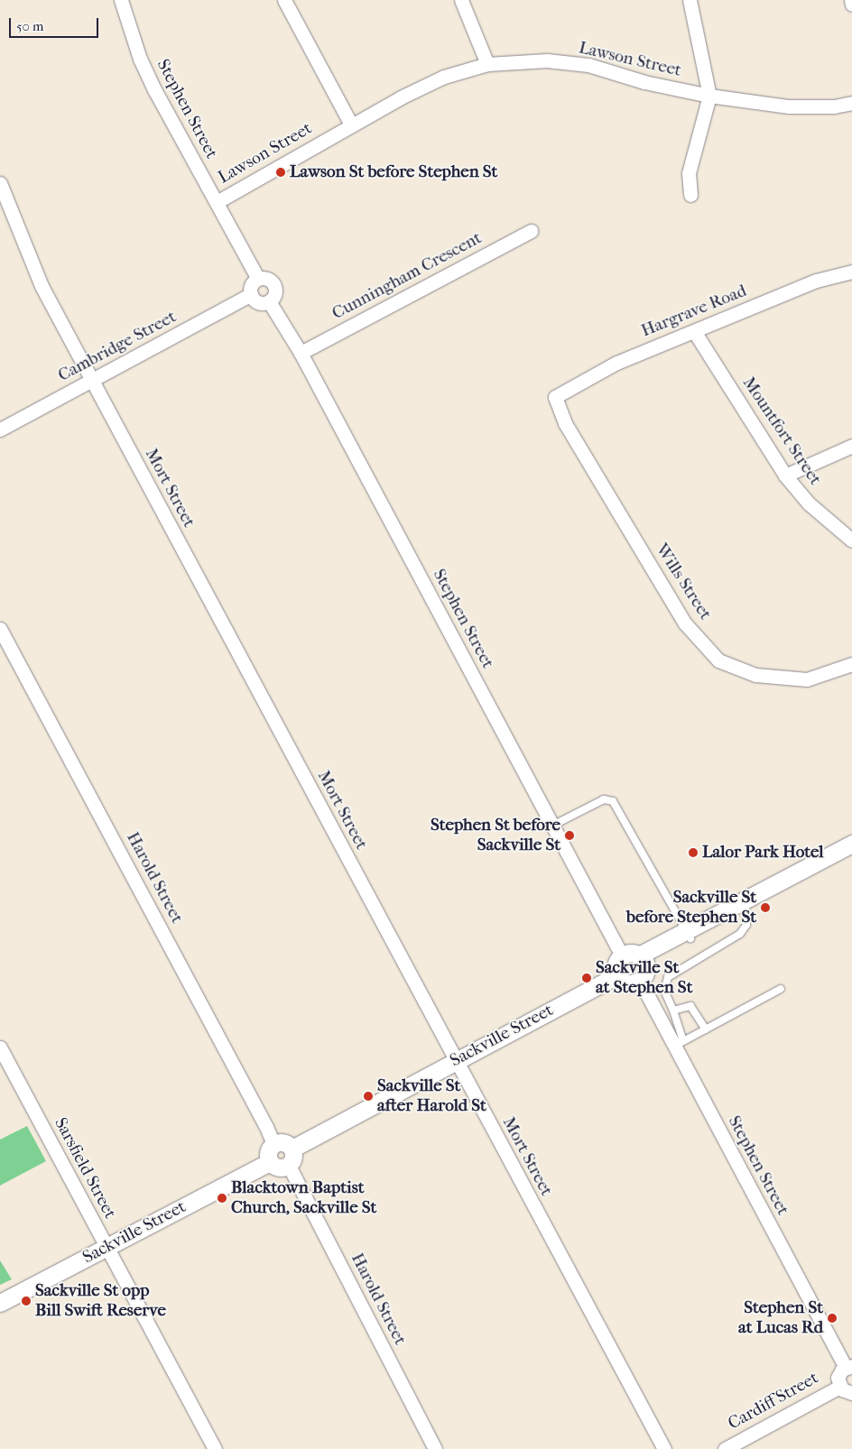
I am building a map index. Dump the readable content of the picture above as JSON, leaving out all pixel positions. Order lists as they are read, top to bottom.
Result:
{
  "streets": {
    "street": [
      "Lawson Street",
      "Stephen Street",
      "Cunningham Crescent",
      "Hargrave Road",
      "Cambridge Street",
      "Mountfort Street",
      "Mort Street",
      "Wills Street",
      "Harold Street",
      "Sackville Street",
      "Sarsfield Street",
      "Cardiff Street"
    ]
  },
  "crossings": [
    ["Lawson Street", "Stephen Street"],
    ["Stephen Street", "Cunningham Crescent"],
    ["Stephen Street", "Cambridge Street"],
    ["Stephen Street", "Sackville Street"],
    ["Hargrave Road", "Mountfort Street"],
    ["Hargrave Road", "Wills Street"],
    ["Cambridge Street", "Mort Street"],
    ["Mort Street", "Sackville Street"],
    ["Harold Street", "Sackville Street"],
    ["Sackville Street", "Sarsfield Street"]
  ],
  "places": [
    "Lawson St before Stephen St",
    "Stephen St before Sackville St",
    "Lalor Park Hotel",
    "Sackville St before Stephen St",
    "Sackville St at Stephen St",
    "Sackville St after Harold St",
    "Blacktown Baptist Church, Sackville St",
    "Sackville St opp Bill Swift Reserve",
    "Stephen St at Lucas Rd"
  ],
  "scale_bar": "50 m"
}
